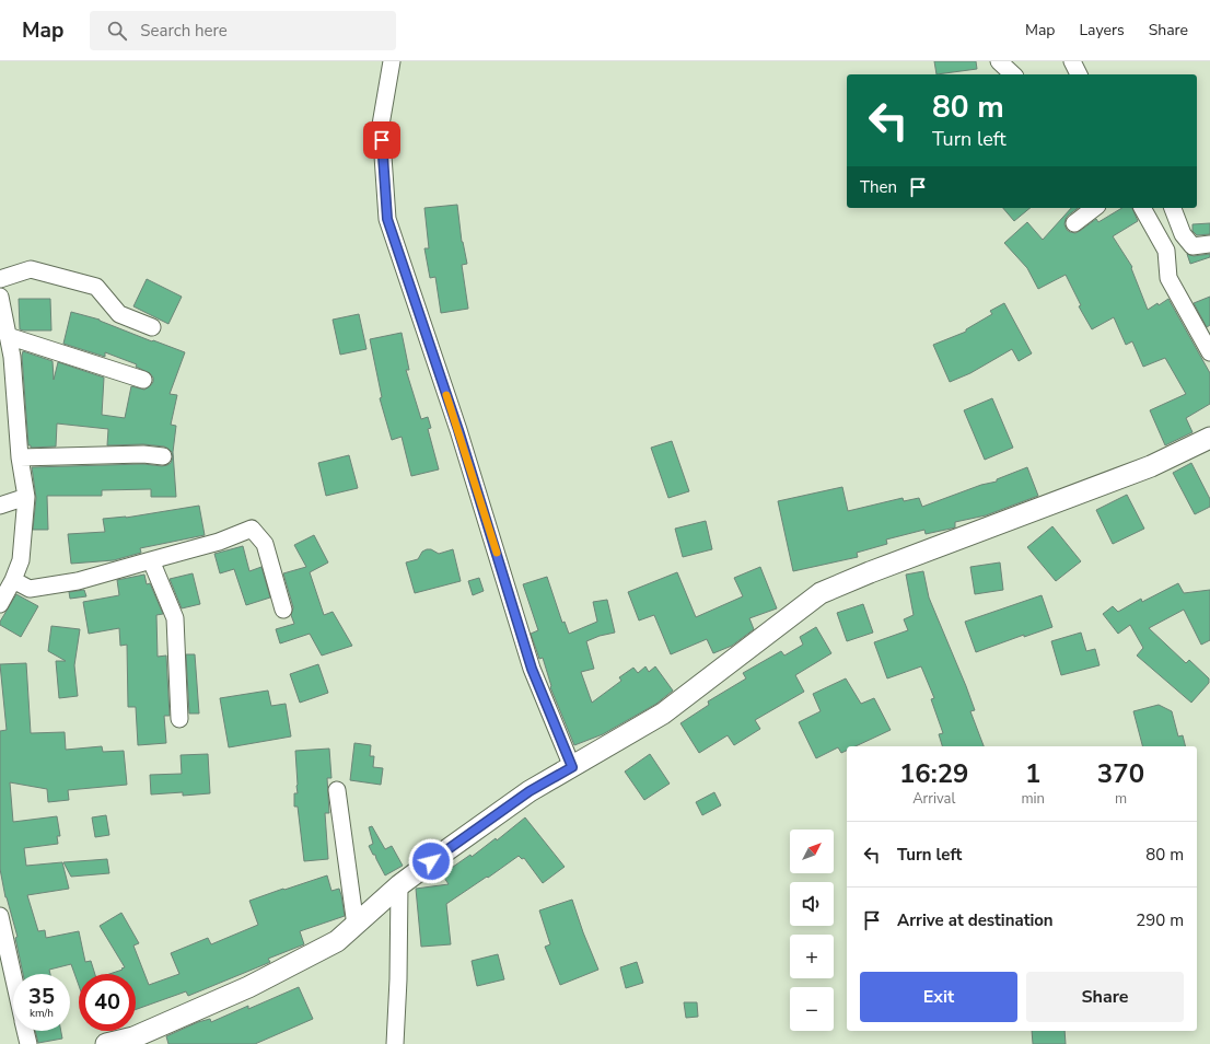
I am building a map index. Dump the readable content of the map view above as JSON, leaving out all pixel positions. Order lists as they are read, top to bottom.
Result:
{
  "north": "top right",
  "page": {
    "header": "Map",
    "search": "Search here",
    "nav": ["Map", "Layers", "Share"],
    "turn": ["80 m", "Turn left"],
    "then": "Then",
    "eta": [
      "16:29",
      "Arrival",
      "1",
      "min",
      "370",
      "m"
    ],
    "list": [
      {
        "name": "Turn left",
        "value": "80 m"
      },
      {
        "name": "Arrive at destination",
        "value": "290 m"
      }
    ],
    "map_buttons": ["+", "−"],
    "buttons": ["Exit", "Share"],
    "speed": "35 km/h",
    "limit": "40"
  }
}
